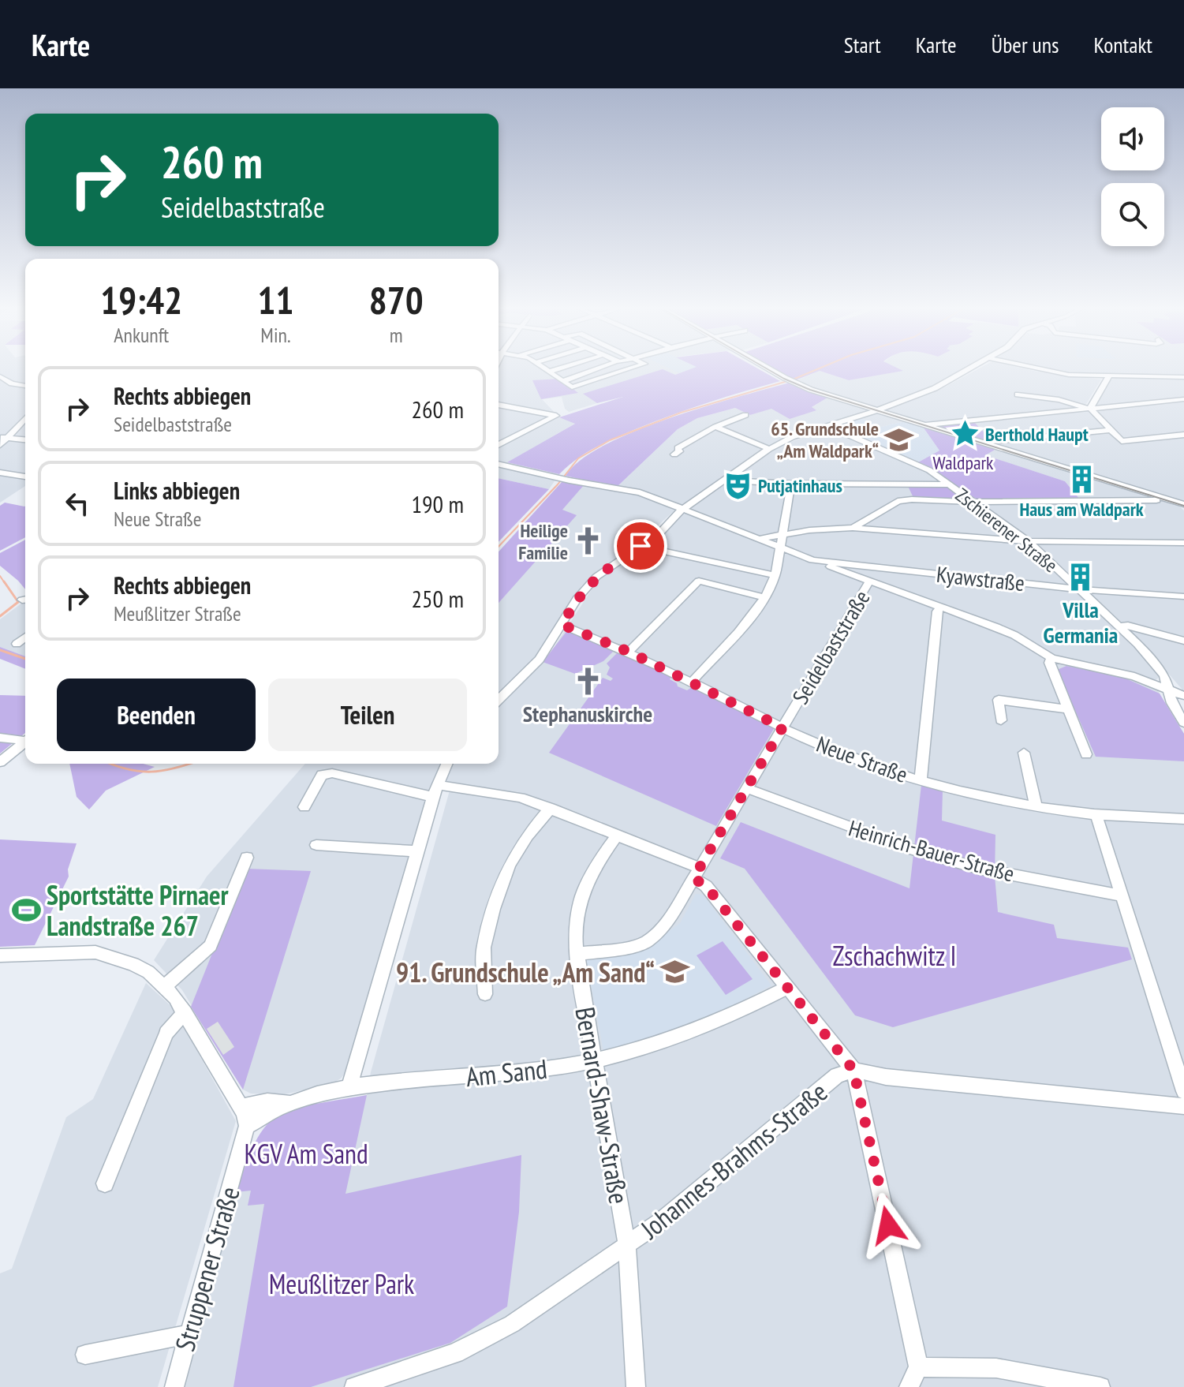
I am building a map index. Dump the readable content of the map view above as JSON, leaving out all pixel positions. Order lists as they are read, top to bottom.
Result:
{
  "streets": {
    "street": [
      "Zschierener Straße",
      "Kyawstraße",
      "Seidelbaststraße",
      "Neue Straße",
      "Heinrich-Bauer-Straße",
      "Am Sand",
      "Bernard-Shaw-Straße",
      "Johannes-Brahms-Straße",
      "Struppener Straße"
    ]
  },
  "crossings": [
    ["Zschierener Straße", "Kyawstraße"],
    ["Seidelbaststraße", "Neue Straße"],
    ["Seidelbaststraße", "Heinrich-Bauer-Straße"],
    ["Seidelbaststraße", "Bernard-Shaw-Straße"],
    ["Am Sand", "Bernard-Shaw-Straße"],
    ["Am Sand", "Struppener Straße"],
    ["Bernard-Shaw-Straße", "Johannes-Brahms-Straße"]
  ],
  "parks": [
    "Waldpark",
    "Zschachwitz I",
    "KGV Am Sand",
    "Meußlitzer Park"
  ],
  "places": {
    "place": ["Berthold Haupt"],
    "school or university": ["65. Grundschule „Am Waldpark“", "91. Grundschule „Am Sand“"],
    "building": ["Haus am Waldpark", "Villa Germania"],
    "theatre": ["Putjatinhaus"],
    "church": ["Heilige Familie", "Stephanuskirche"],
    "sports": ["Sportstätte Pirnaer Landstraße 267"]
  },
  "page": {
    "header": "Karte",
    "nav": [
      "Start",
      "Karte",
      "Über uns",
      "Kontakt"
    ],
    "turn": ["260 m", "Seidelbaststraße"],
    "eta": [
      "19:42",
      "Ankunft",
      "11",
      "Min.",
      "870",
      "m"
    ],
    "list": [
      {
        "name": "Rechts abbiegen",
        "note": "Seidelbaststraße",
        "value": "260 m"
      },
      {
        "name": "Links abbiegen",
        "note": "Neue Straße",
        "value": "190 m"
      },
      {
        "name": "Rechts abbiegen",
        "note": "Meußlitzer Straße",
        "value": "250 m"
      }
    ],
    "buttons": ["Beenden", "Teilen"]
  }
}
